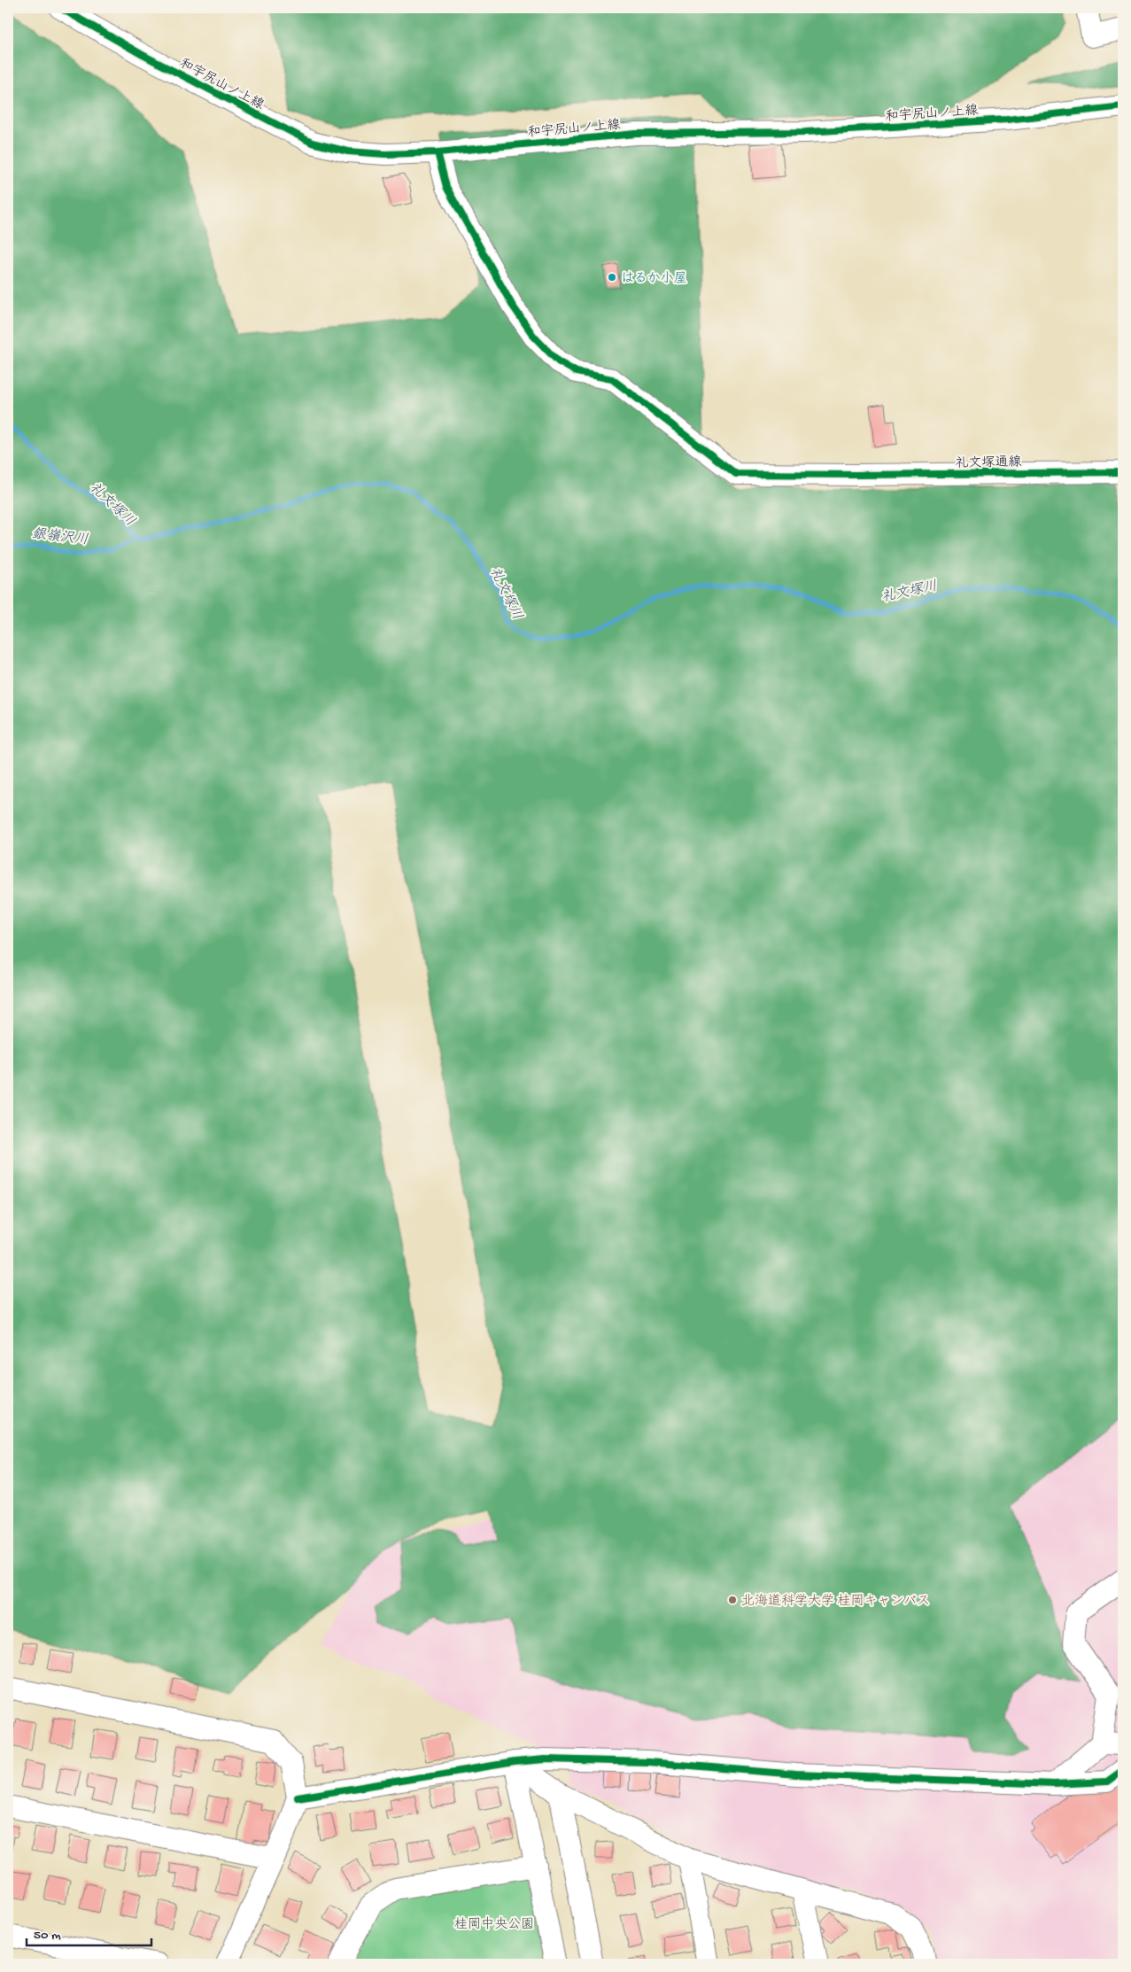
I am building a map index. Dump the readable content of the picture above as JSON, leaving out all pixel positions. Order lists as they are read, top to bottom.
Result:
{
  "streets": {
    "street": ["和宇尻山ノ上線", "礼文塚通線"]
  },
  "crossings": [
    ["和宇尻山ノ上線", "礼文塚通線"]
  ],
  "water": ["礼文塚川", "銀嶺沢川"],
  "parks": ["桂岡中央公園"],
  "places": ["はるか小屋", "北海道科学大学 桂岡キャンパス"],
  "scale_bar": "50 m"
}
